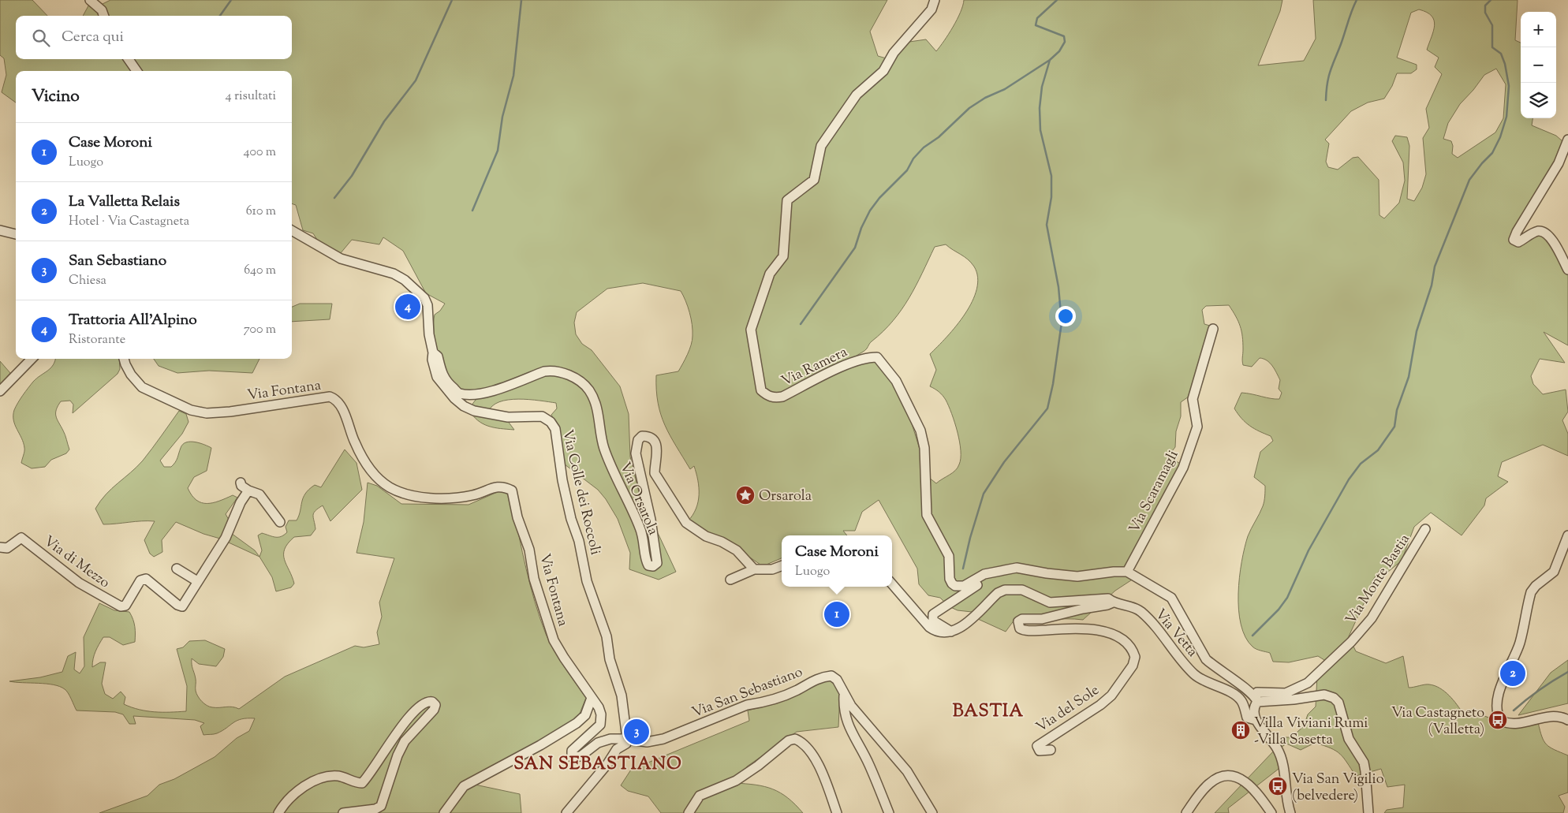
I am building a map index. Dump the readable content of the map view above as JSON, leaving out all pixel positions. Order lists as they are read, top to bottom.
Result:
{
  "streets": {
    "street": [
      "Via Ramera",
      "Via Fontana",
      "Via Scaramagli",
      "Via Colle dei Roccoli",
      "Via Orsarola",
      "Via di Mezzo",
      "Via Monte Bastia",
      "Via Vetta",
      "Via San Sebastiano",
      "Via del Sole"
    ]
  },
  "crossings": [
    ["Via Fontana", "Via San Sebastiano"],
    ["Via Colle dei Roccoli", "Via Orsarola"],
    ["Via Colle dei Roccoli", "Via San Sebastiano"],
    ["Via Vetta", "Via del Sole"]
  ],
  "districts": ["BASTIA", "SAN SEBASTIANO"],
  "places": {
    "place": ["Orsarola"],
    "bus stop": ["Via Castagneto (Valletta)", "Via San Vigilio (belvedere)"],
    "building": ["Villa Viviani Rumi -Villa Sasetta"]
  },
  "page": {
    "map_buttons": ["+", "−"],
    "search": "Cerca qui",
    "heading": ["Vicino", "4 risultati"],
    "list": [
      {
        "mark": "1",
        "name": "Case Moroni",
        "note": "Luogo",
        "value": "400 m"
      },
      {
        "mark": "2",
        "name": "La Valletta Relais",
        "note": "Hotel · Via Castagneta",
        "value": "610 m"
      },
      {
        "mark": "3",
        "name": "San Sebastiano",
        "note": "Chiesa",
        "value": "640 m"
      },
      {
        "mark": "4",
        "name": "Trattoria All'Alpino",
        "note": "Ristorante",
        "value": "700 m"
      }
    ],
    "pins": [
      "4",
      "1",
      "2",
      "3"
    ],
    "popup": ["Case Moroni", "Luogo"]
  }
}
